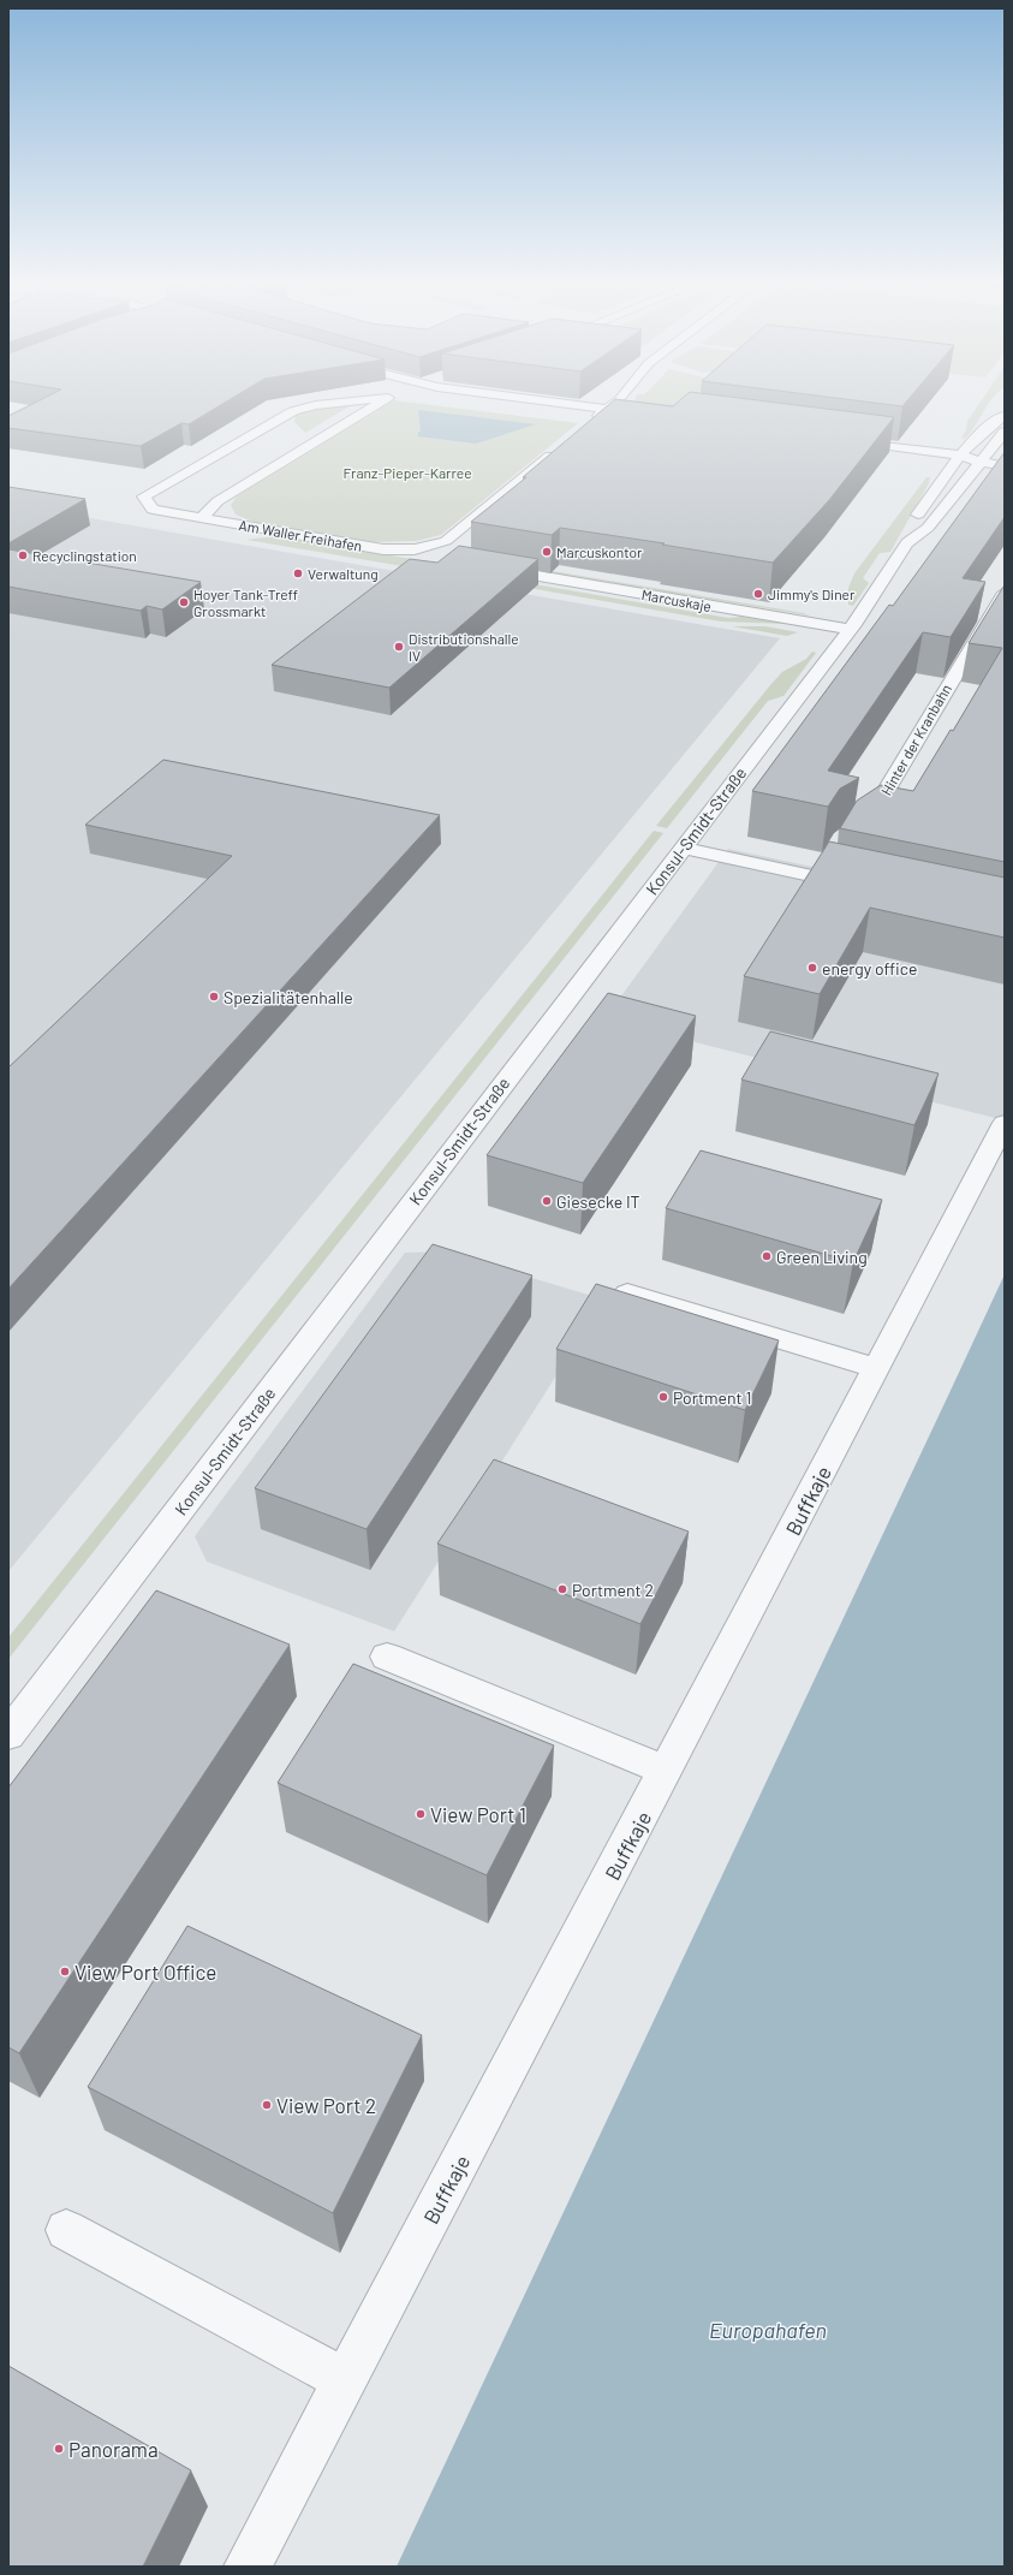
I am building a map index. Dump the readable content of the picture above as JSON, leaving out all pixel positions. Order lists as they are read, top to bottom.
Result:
{
  "streets": {
    "street": [
      "Am Waller Freihafen",
      "Marcuskaje",
      "Hinter der Kranbahn",
      "Konsul-Smidt-Straße",
      "Buffkaje"
    ]
  },
  "crossings": [
    ["Marcuskaje", "Konsul-Smidt-Straße"]
  ],
  "water": ["Europahafen"],
  "parks": ["Franz-Pieper-Karree"],
  "places": [
    "Marcuskontor",
    "Recyclingstation",
    "Verwaltung",
    "Jimmy's Diner",
    "Hoyer Tank-Treff Grossmarkt",
    "Distributionshalle IV",
    "energy office",
    "Spezialitätenhalle",
    "Giesecke IT",
    "Green Living",
    "Portment 1",
    "Portment 2",
    "View Port 1",
    "View Port Office",
    "View Port 2",
    "Panorama"
  ]
}
